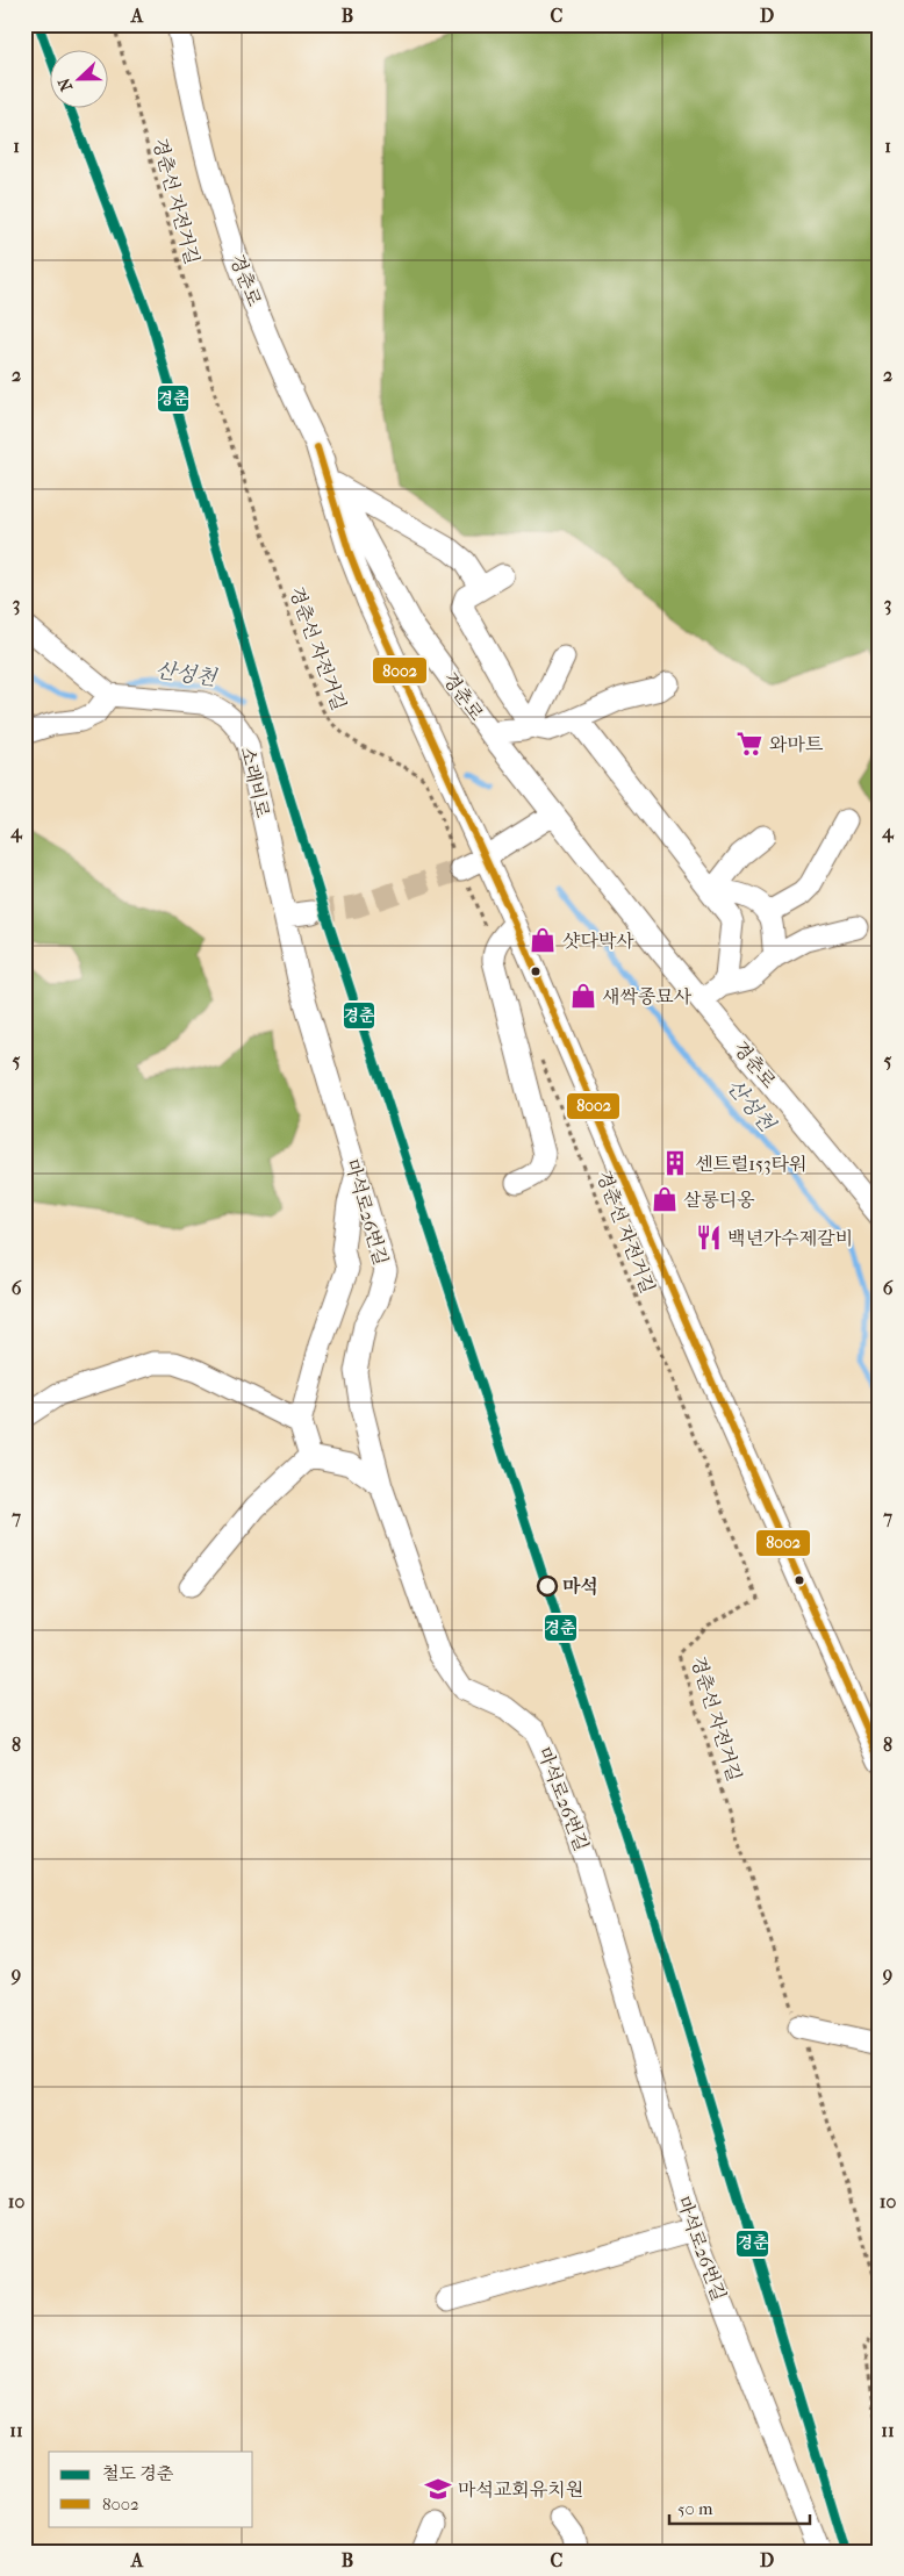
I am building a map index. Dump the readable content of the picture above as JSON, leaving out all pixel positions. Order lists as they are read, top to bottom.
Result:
{
  "streets": {
    "street": ["경춘로", "소래비로", "마석로26번길"],
    "path": ["경춘선 자전거길"]
  },
  "crossings": [
    ["소래비로", "마석로26번길"]
  ],
  "water": ["산성천"],
  "places": {
    "supermarket": ["와마트"],
    "shop": ["샷다박사", "새싹종묘사", "살롱디옹"],
    "building": ["센트럴153타워"],
    "restaurant": ["백년가수제갈비"],
    "other": ["마석"],
    "school or university": ["마석교회유치원"]
  },
  "lines": ["rail line 경춘", "transit line 8002"],
  "legend": ["철도 경춘", "8002"],
  "scale_bar": "50 m",
  "north": "left",
  "grid": {
    "columns": [
      "A",
      "B",
      "C",
      "D"
    ],
    "rows": [
      "1",
      "2",
      "3",
      "4",
      "5",
      "6",
      "7",
      "8",
      "9",
      "10",
      "11"
    ]
  }
}
